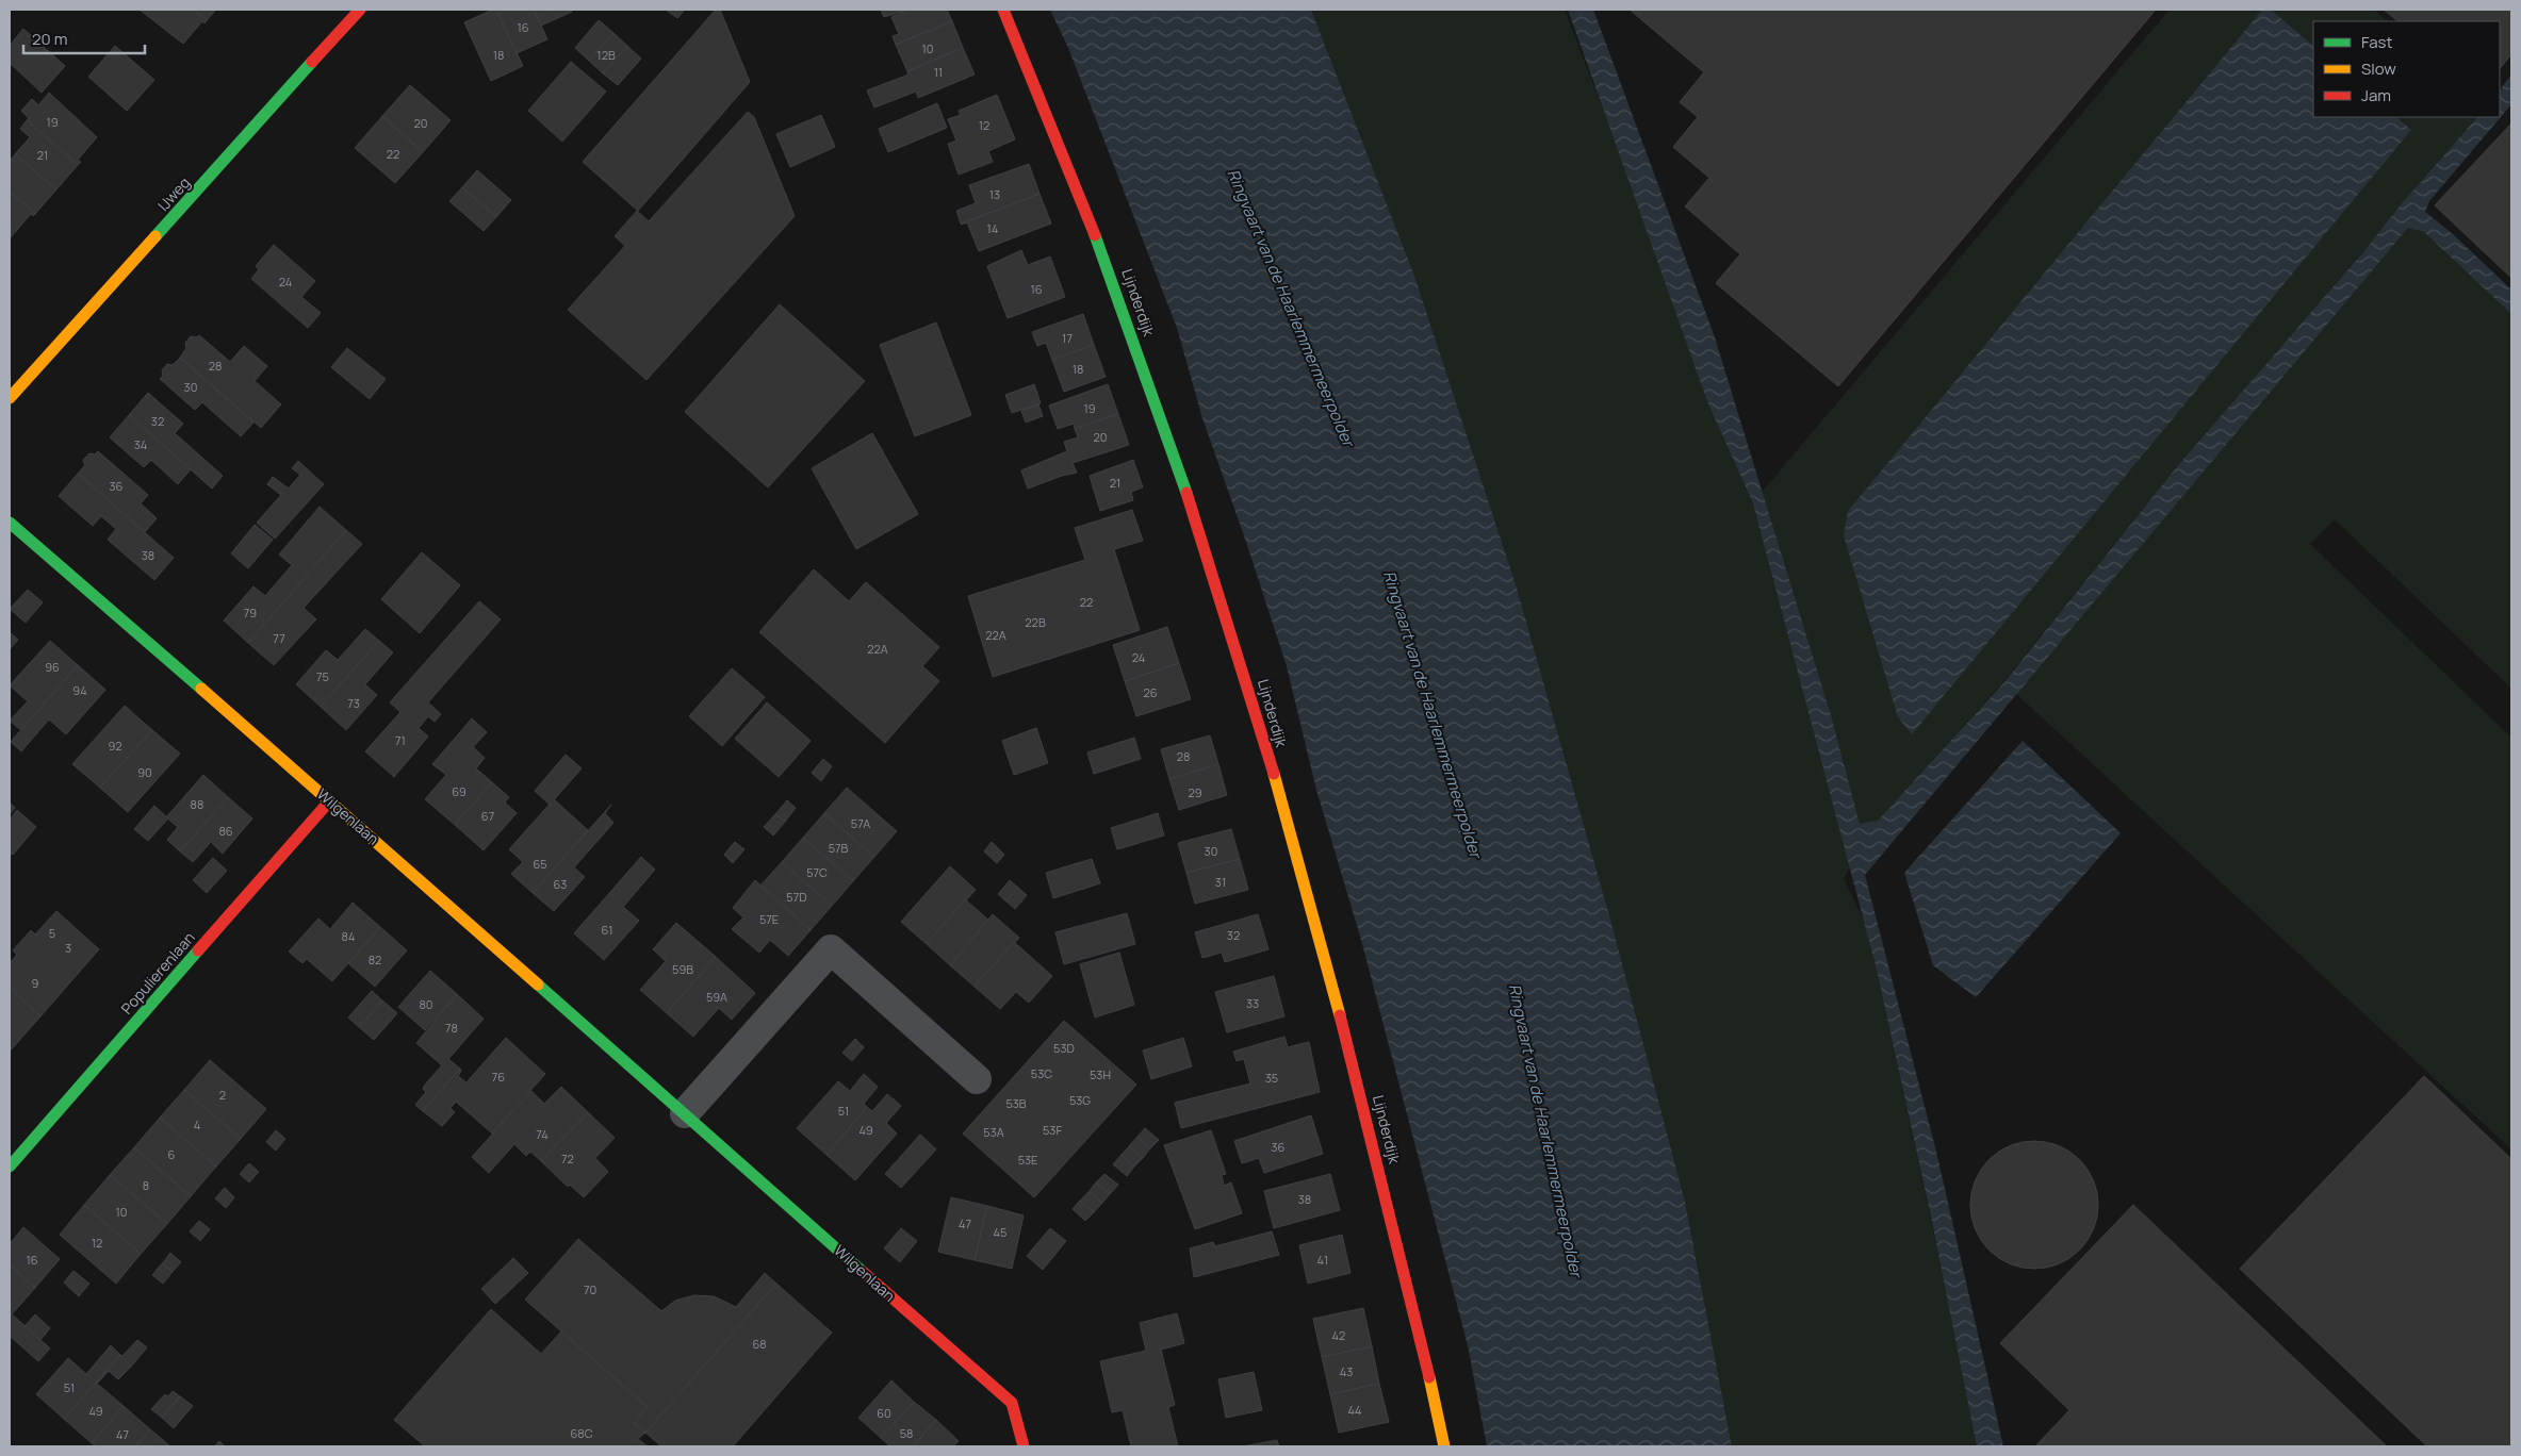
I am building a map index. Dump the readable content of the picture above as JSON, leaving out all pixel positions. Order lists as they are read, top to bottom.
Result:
{
  "streets": {
    "street": [
      "IJweg",
      "Lijnderdijk",
      "Wilgenlaan",
      "Populierenlaan"
    ]
  },
  "crossings": [
    ["Wilgenlaan", "Populierenlaan"]
  ],
  "water": ["Ringvaart van de Haarlemmermeerpolder"],
  "house_numbers": [
    "16",
    "10",
    "18",
    "12B",
    "11",
    "19",
    "20",
    "12",
    "22",
    "21",
    "13",
    "14",
    "24",
    "16",
    "17",
    "28",
    "18",
    "30",
    "19",
    "32",
    "20",
    "34",
    "21",
    "36",
    "38",
    "22",
    "79",
    "22B",
    "22A",
    "77",
    "22A",
    "24",
    "96",
    "75",
    "94",
    "26",
    "73",
    "71",
    "92",
    "28",
    "90",
    "69",
    "29",
    "88",
    "67",
    "57A",
    "86",
    "57B",
    "30",
    "65",
    "57C",
    "31",
    "63",
    "57D",
    "57E",
    "61",
    "5",
    "32",
    "84",
    "3",
    "82",
    "59B",
    "9",
    "59A",
    "33",
    "80",
    "78",
    "53D",
    "53C",
    "53H",
    "76",
    "35",
    "2",
    "53G",
    "53B",
    "51",
    "4",
    "49",
    "53F",
    "53A",
    "74",
    "36",
    "6",
    "72",
    "53E",
    "8",
    "38",
    "10",
    "47",
    "45",
    "12",
    "16",
    "41",
    "70",
    "42",
    "68",
    "43",
    "51",
    "44",
    "49",
    "60",
    "68C",
    "58",
    "47"
  ],
  "legend": ["Fast", "Slow", "Jam"],
  "scale_bar": "20 m"
}
